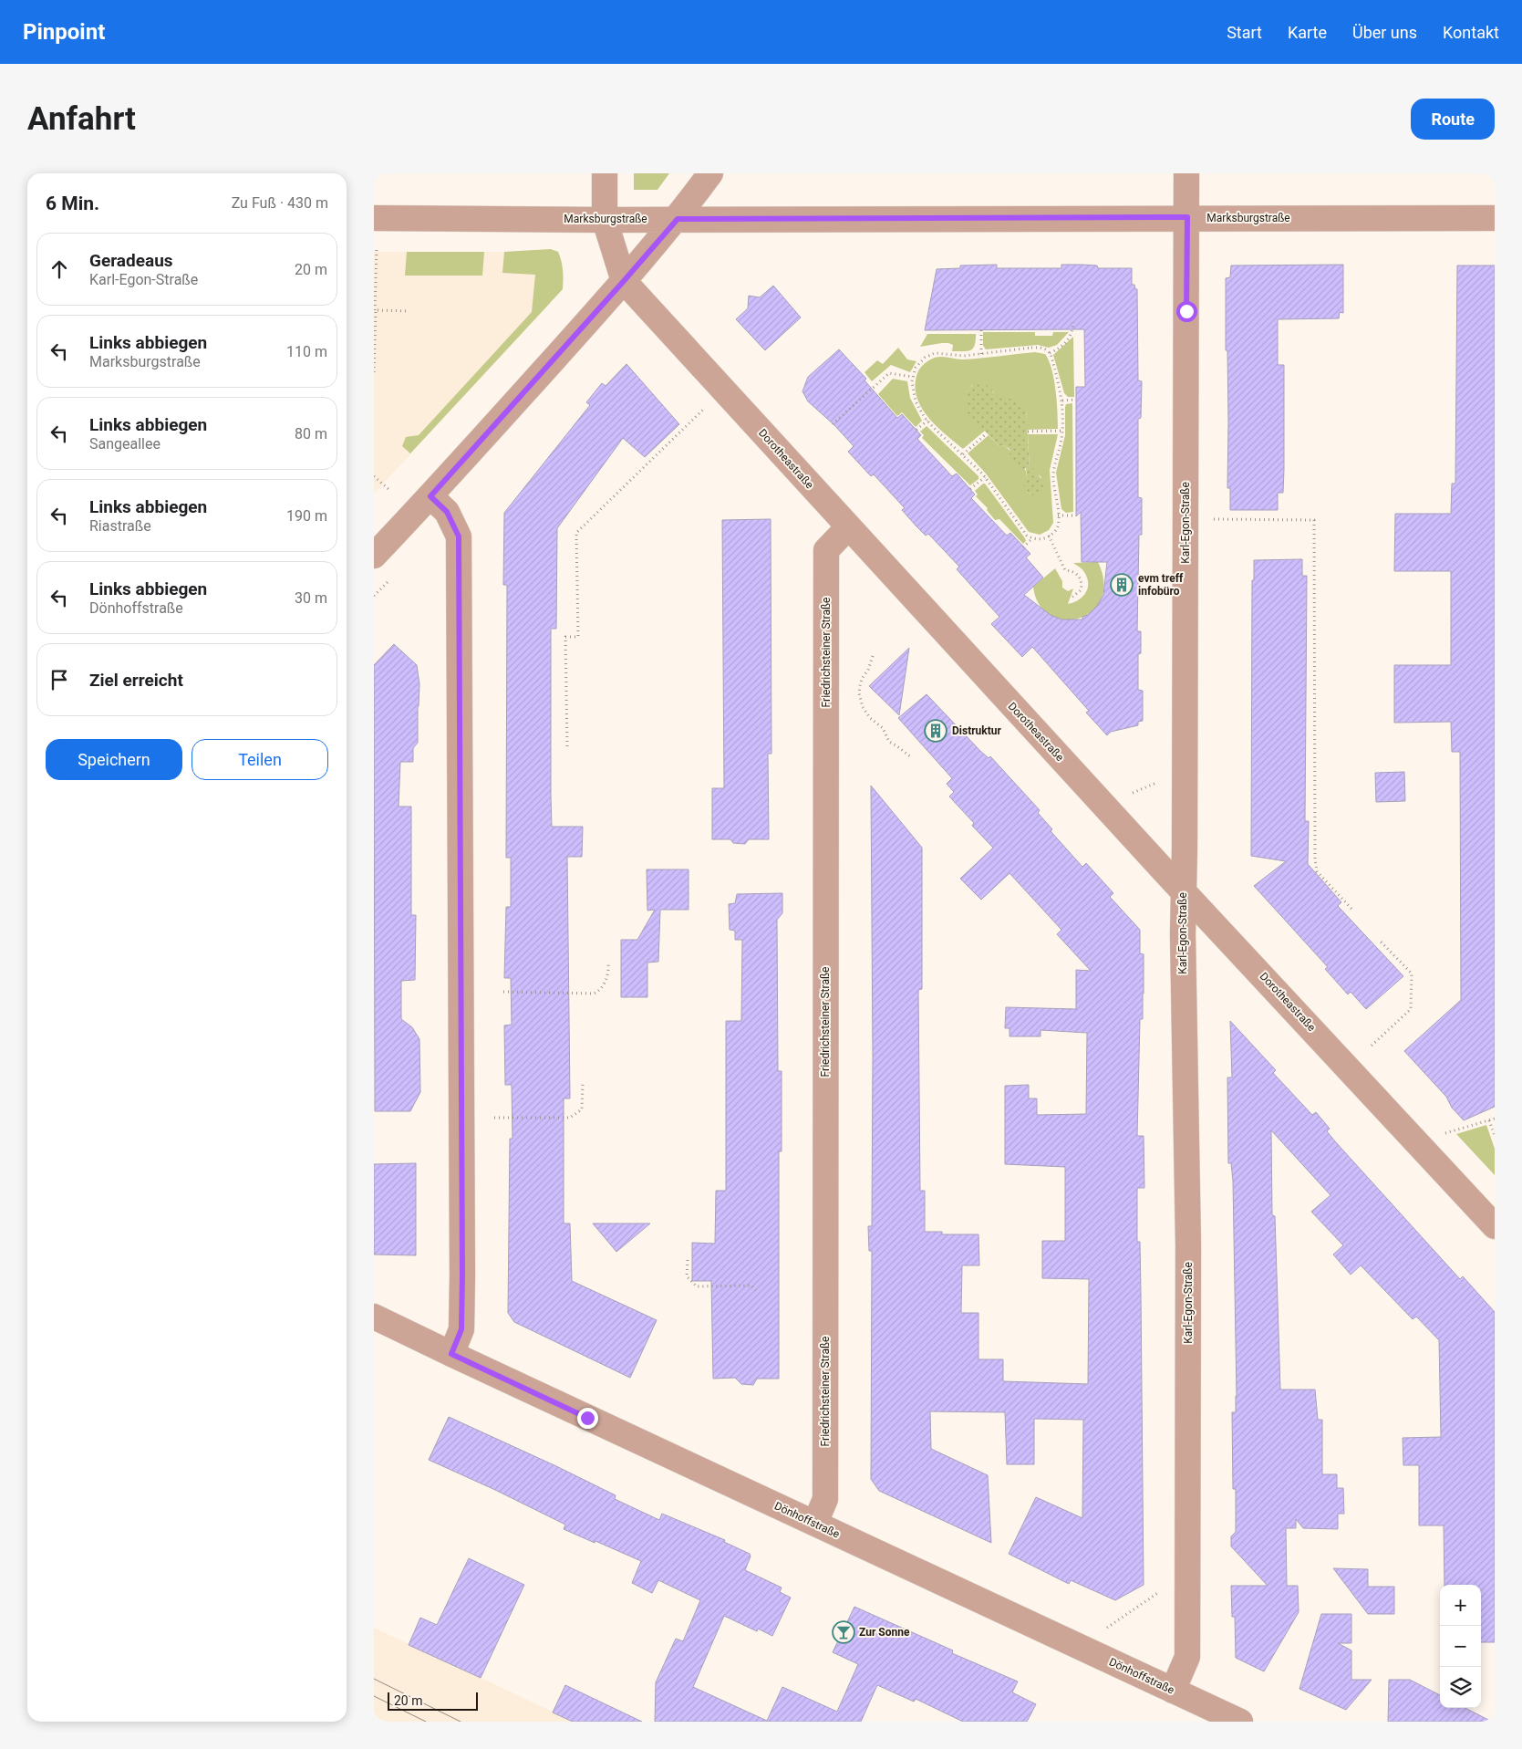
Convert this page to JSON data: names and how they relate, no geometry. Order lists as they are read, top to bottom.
{
  "streets": {
    "street": [
      "Marksburgstraße",
      "Dorotheastraße",
      "Karl-Egon-Straße",
      "Friedrichsteiner Straße",
      "Dönhoffstraße"
    ]
  },
  "crossings": [
    ["Marksburgstraße", "Dorotheastraße"],
    ["Marksburgstraße", "Karl-Egon-Straße"],
    ["Dorotheastraße", "Karl-Egon-Straße"],
    ["Dorotheastraße", "Friedrichsteiner Straße"],
    ["Karl-Egon-Straße", "Dönhoffstraße"],
    ["Friedrichsteiner Straße", "Dönhoffstraße"]
  ],
  "places": {
    "building": ["evm treff infobüro", "Distruktur"],
    "bar": ["Zur Sonne"]
  },
  "scale_bar": "20 m",
  "page": {
    "header": "Pinpoint",
    "nav": [
      "Start",
      "Karte",
      "Über uns",
      "Kontakt"
    ],
    "buttons": [
      "Route",
      ["Speichern", "Teilen"]
    ],
    "title": "Anfahrt",
    "heading": ["6 Min.", "Zu Fuß · 430 m"],
    "list": [
      ["Geradeaus", "Karl-Egon-Straße", "20 m"],
      ["Links abbiegen", "Marksburgstraße", "110 m"],
      ["Links abbiegen", "Sangeallee", "80 m"],
      ["Links abbiegen", "Riastraße", "190 m"],
      ["Links abbiegen", "Dönhoffstraße", "30 m"],
      "Ziel erreicht"
    ],
    "map_buttons": ["+", "−"],
    "scale": "20 m"
  }
}
